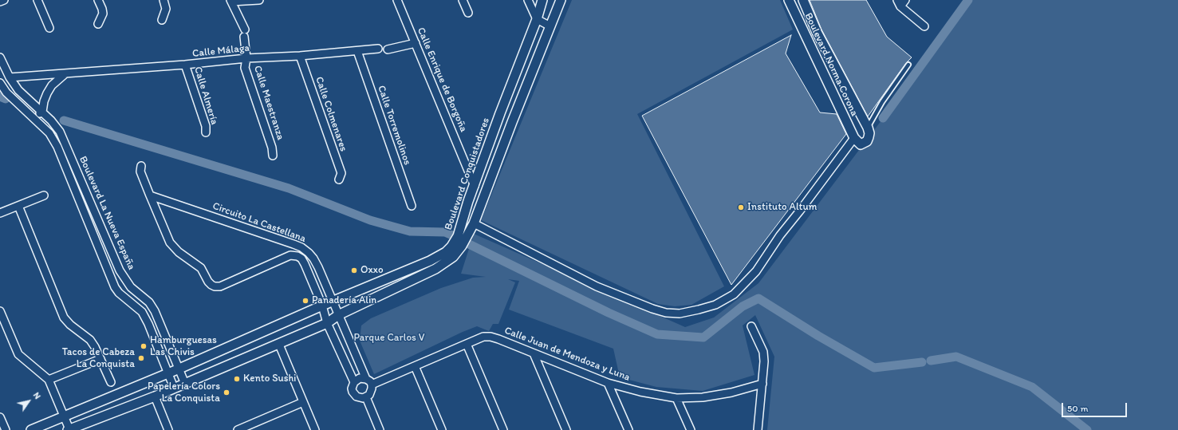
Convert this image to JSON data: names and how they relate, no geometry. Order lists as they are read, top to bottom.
{
  "streets": {
    "street": [
      "Calle Málaga",
      "Boulevard Norma Corona",
      "Calle Enrique de Borgoña",
      "Calle Almería",
      "Calle Maestranza",
      "Calle Colmenares",
      "Calle Torremolinos",
      "Boulevard Conquistadores",
      "Boulevard La Nueva España",
      "Circuito La Castellana",
      "Calle Juan de Mendoza y Luna"
    ]
  },
  "crossings": [
    ["Calle Málaga", "Calle Almería"],
    ["Calle Málaga", "Calle Maestranza"],
    ["Calle Málaga", "Calle Colmenares"],
    ["Calle Málaga", "Calle Torremolinos"],
    ["Calle Málaga", "Boulevard La Nueva España"],
    ["Calle Enrique de Borgoña", "Boulevard Conquistadores"],
    ["Boulevard Conquistadores", "Boulevard La Nueva España"],
    ["Boulevard Conquistadores", "Circuito La Castellana"],
    ["Circuito La Castellana", "Calle Juan de Mendoza y Luna"]
  ],
  "parks": ["Parque Carlos V"],
  "places": [
    "Instituto Altum",
    "Oxxo",
    "Panadería Alin",
    "Hamburguesas Las Chivis",
    "Tacos de Cabeza La Conquista",
    "Kento Sushi",
    "Papelería Colors La Conquista"
  ],
  "scale_bar": "50 m",
  "north": "top right"
}
